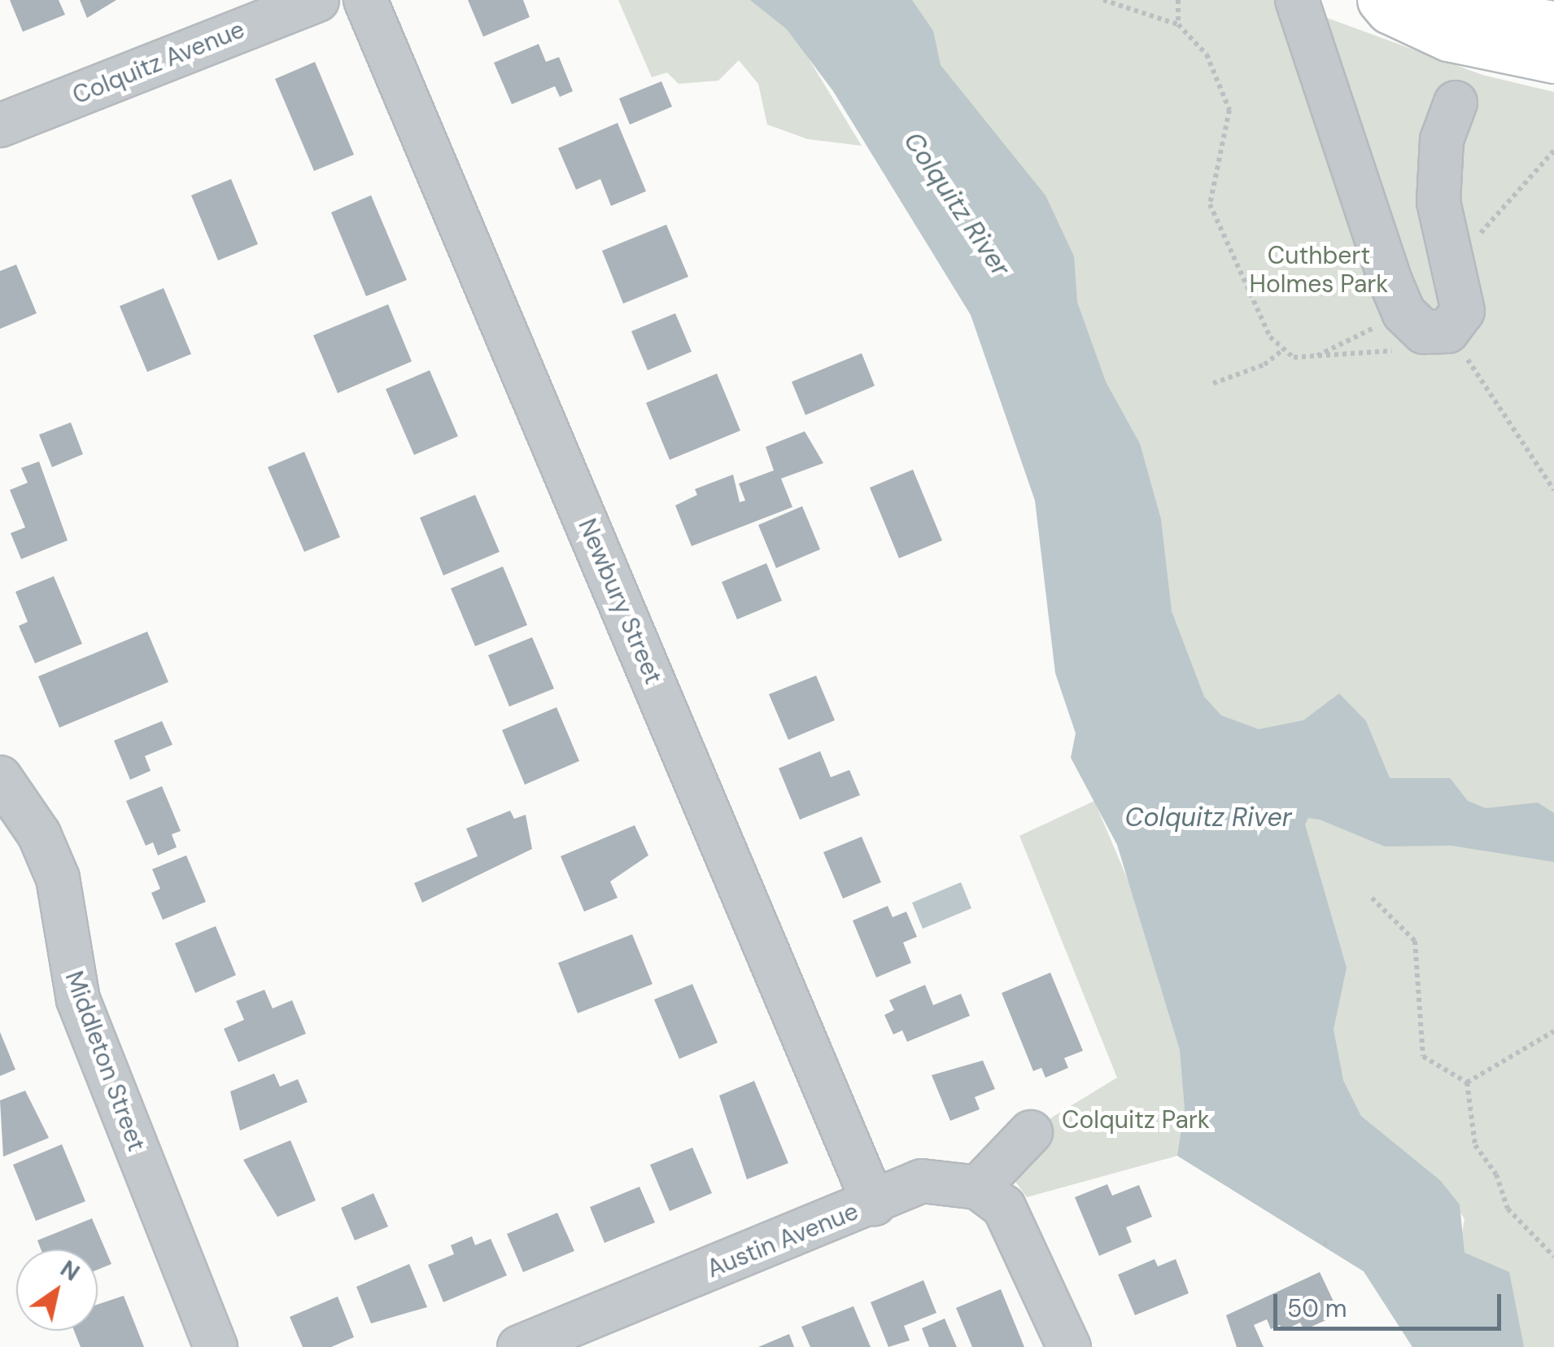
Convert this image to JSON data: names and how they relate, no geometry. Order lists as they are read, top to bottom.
{
  "streets": {
    "street": [
      "Colquitz Avenue",
      "Newbury Street",
      "Middleton Street",
      "Austin Avenue"
    ]
  },
  "crossings": [
    ["Newbury Street", "Austin Avenue"]
  ],
  "water": ["Colquitz River"],
  "parks": ["Cuthbert Holmes Park", "Colquitz Park"],
  "scale_bar": "50 m",
  "north": "top right"
}
